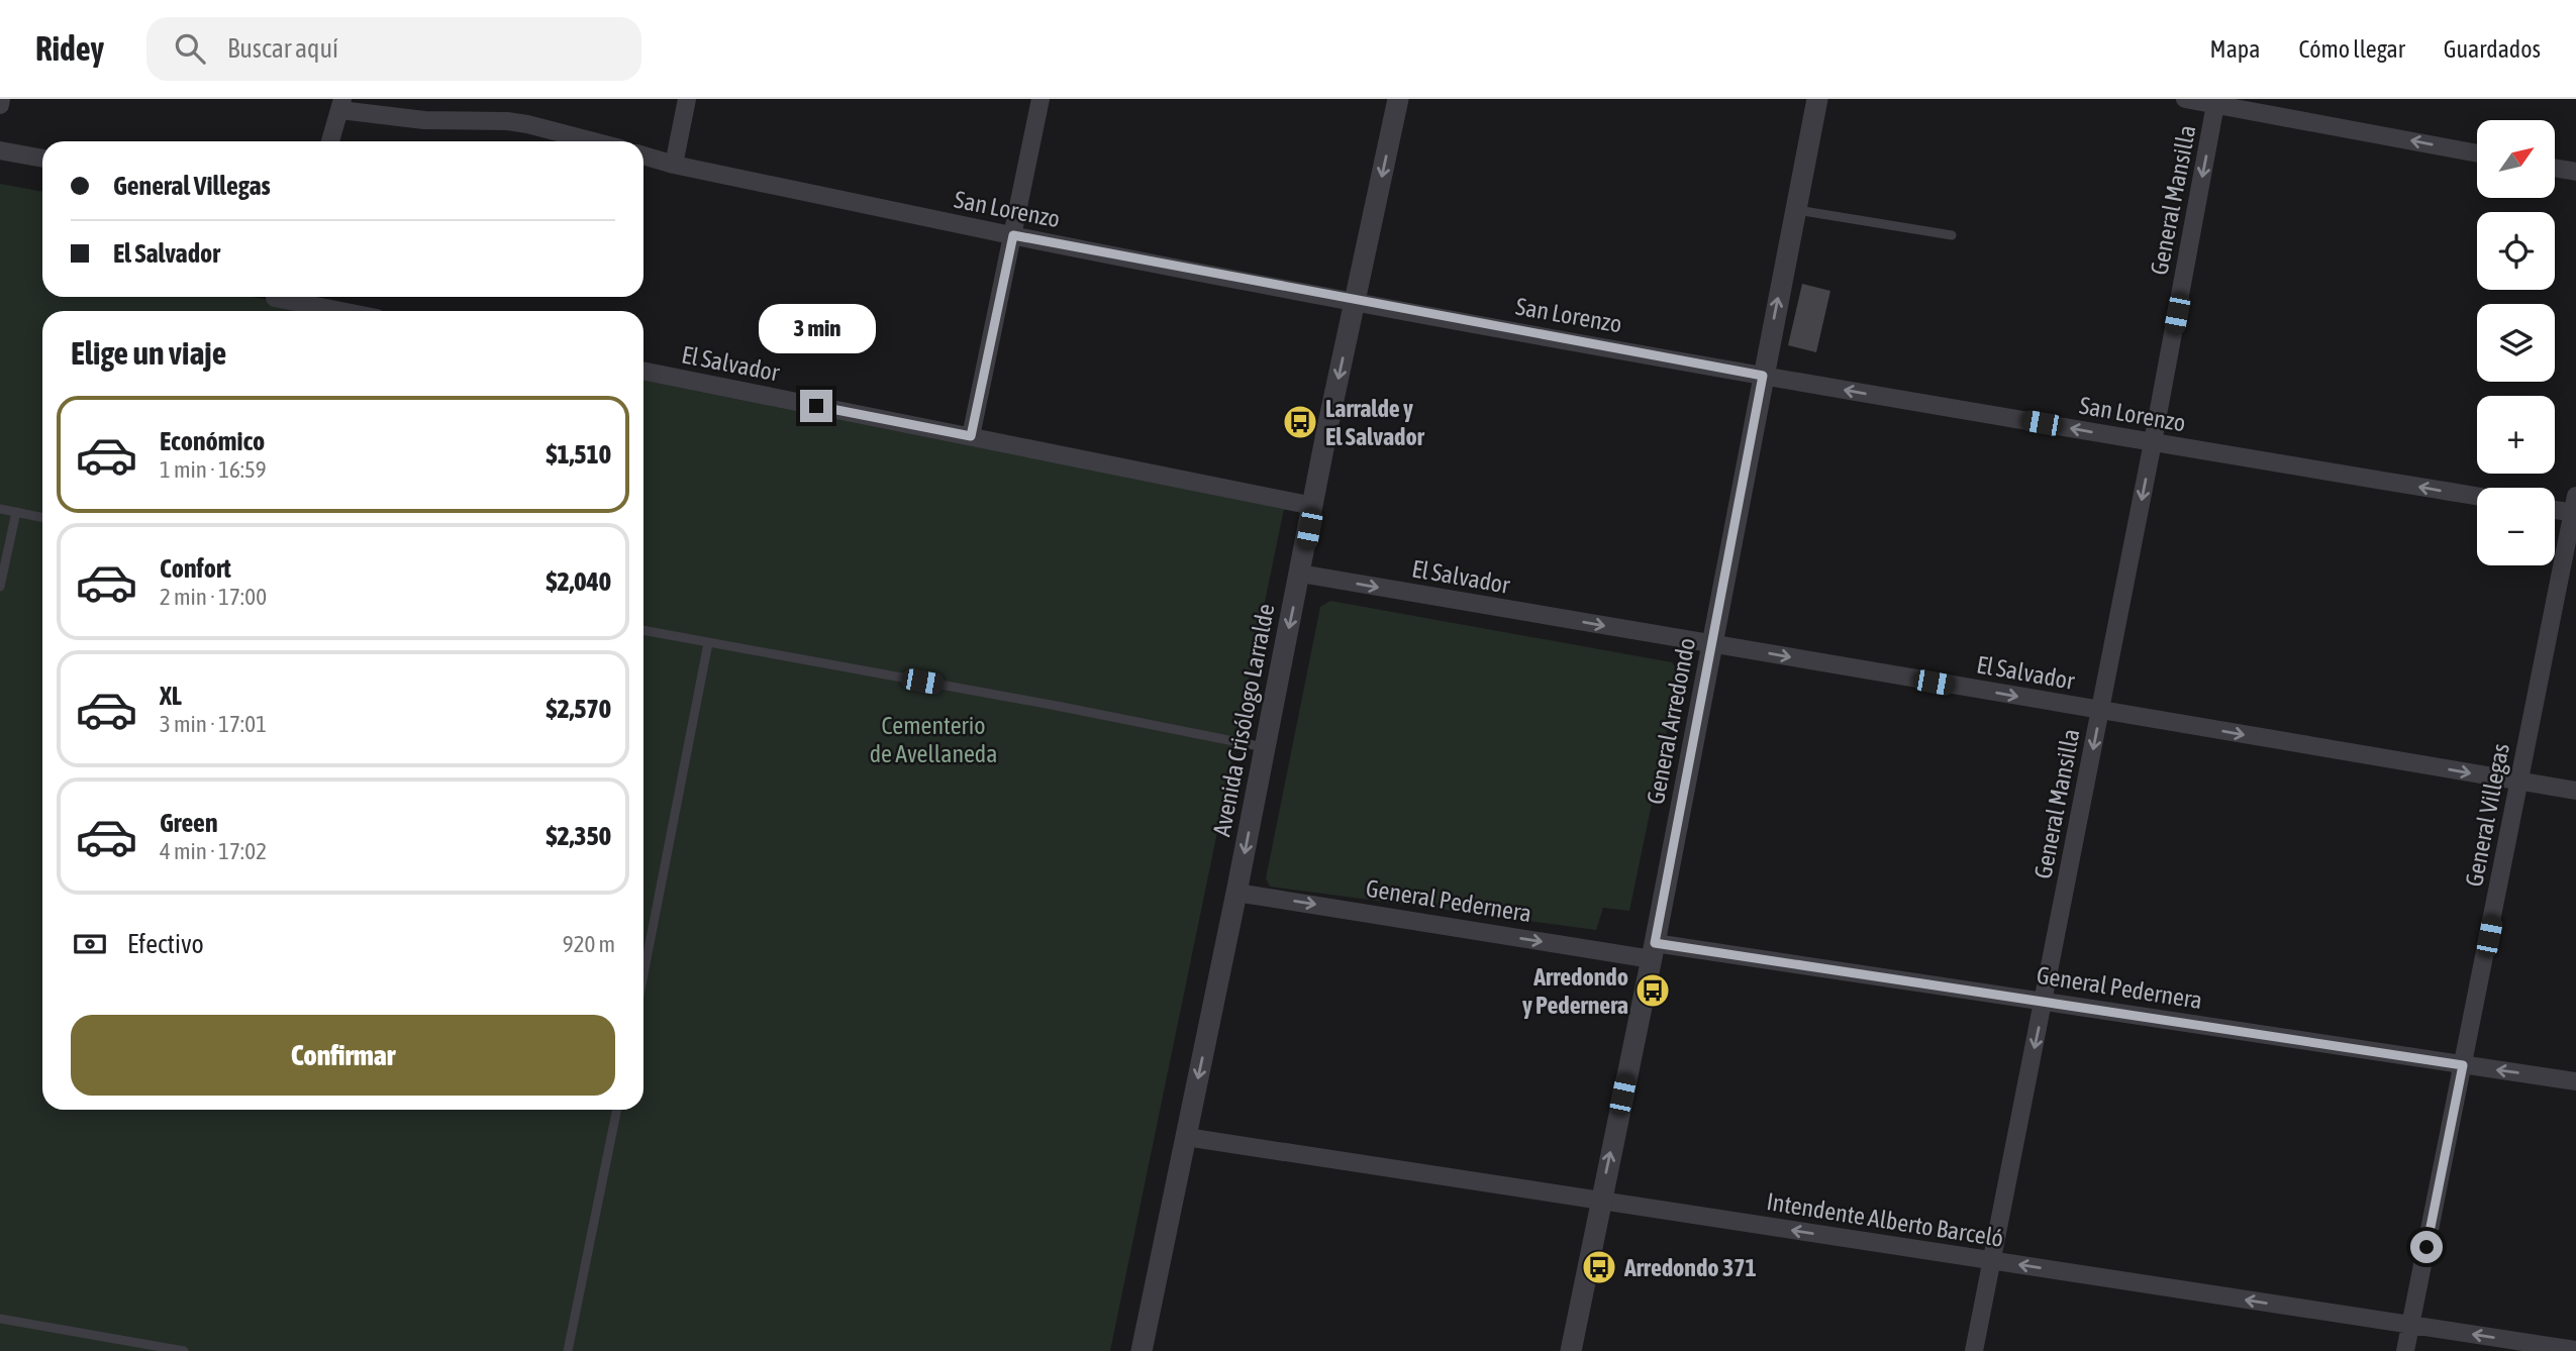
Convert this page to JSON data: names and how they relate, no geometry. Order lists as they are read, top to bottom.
{
  "streets": {
    "street": [
      "General Mansilla",
      "San Lorenzo",
      "El Salvador",
      "Avenida Crisólogo Larralde",
      "General Arredondo",
      "General Villegas",
      "General Pedernera",
      "Intendente Alberto Barceló"
    ]
  },
  "crossings": [
    ["General Mansilla", "San Lorenzo"],
    ["General Mansilla", "El Salvador"],
    ["General Mansilla", "General Pedernera"],
    ["General Mansilla", "Intendente Alberto Barceló"],
    ["San Lorenzo", "Avenida Crisólogo Larralde"],
    ["San Lorenzo", "General Arredondo"],
    ["El Salvador", "Avenida Crisólogo Larralde"],
    ["El Salvador", "General Arredondo"],
    ["El Salvador", "General Villegas"],
    ["Avenida Crisólogo Larralde", "General Pedernera"],
    ["Avenida Crisólogo Larralde", "Intendente Alberto Barceló"],
    ["General Arredondo", "General Pedernera"],
    ["General Arredondo", "Intendente Alberto Barceló"],
    ["General Villegas", "General Pedernera"],
    ["General Villegas", "Intendente Alberto Barceló"]
  ],
  "one_way": [
    "General Mansilla",
    "San Lorenzo",
    "El Salvador",
    "Avenida Crisólogo Larralde",
    "Intendente Alberto Barceló"
  ],
  "parks": ["Cementerio de Avellaneda"],
  "places": {
    "bus stop": ["Larralde y El Salvador", "Arredondo y Pedernera", "Arredondo 371"]
  },
  "north": "top right",
  "page": {
    "header": "Ridey",
    "search": "Buscar aquí",
    "nav": ["Mapa", "Cómo llegar", "Guardados"],
    "map_buttons": ["+", "−"],
    "banner": ["General Villegas", "El Salvador"],
    "bubble": "3 min",
    "heading": "Elige un viaje",
    "list": [
      {
        "name": "Económico",
        "note": "1 min · 16:59",
        "value": "$1,510"
      },
      {
        "name": "Confort",
        "note": "2 min · 17:00",
        "value": "$2,040"
      },
      {
        "name": "XL",
        "note": "3 min · 17:01",
        "value": "$2,570"
      },
      {
        "name": "Green",
        "note": "4 min · 17:02",
        "value": "$2,350"
      }
    ],
    "pay": ["Efectivo", "920 m"],
    "buttons": "Confirmar"
  }
}
